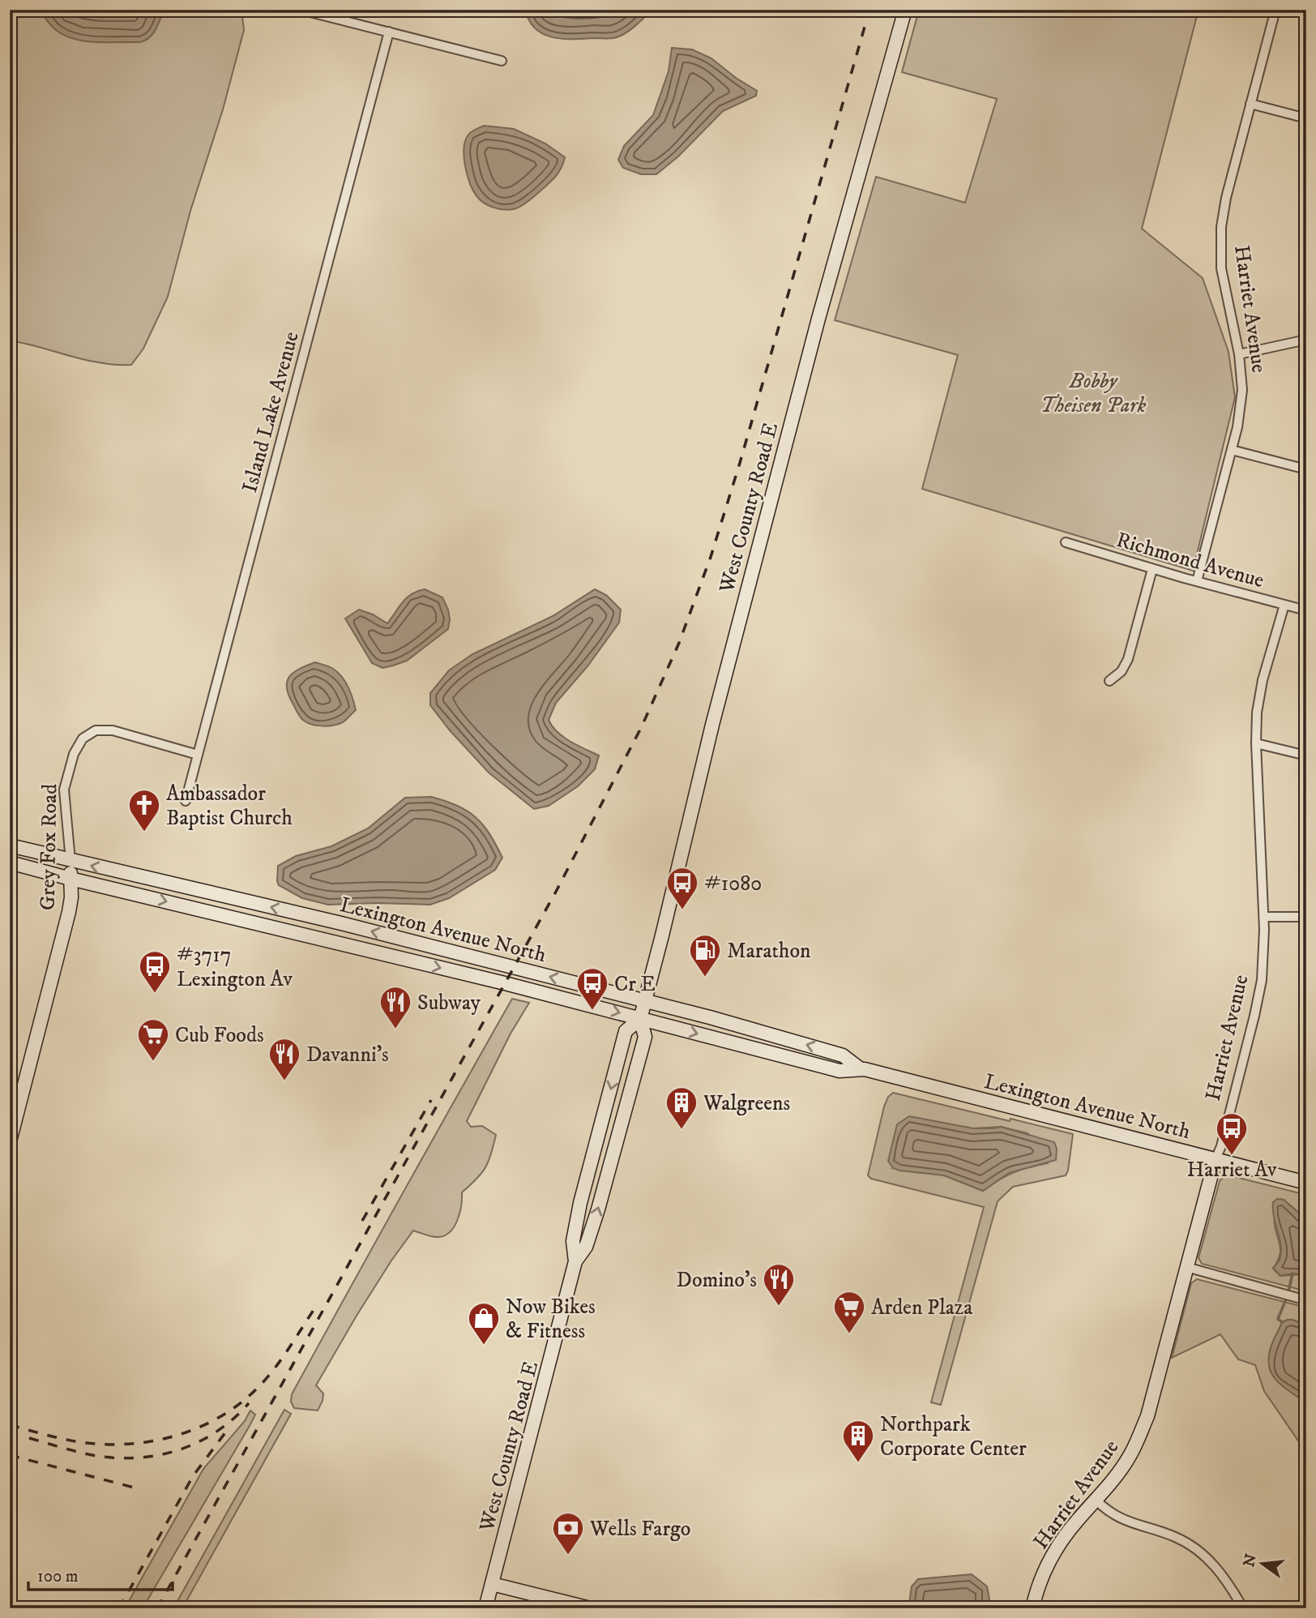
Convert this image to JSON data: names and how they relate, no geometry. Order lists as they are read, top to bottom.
{
  "streets": {
    "street": [
      "Harriet Avenue",
      "Island Lake Avenue",
      "West County Road E",
      "Richmond Avenue",
      "Grey Fox Road",
      "Lexington Avenue North"
    ]
  },
  "crossings": [
    ["Harriet Avenue", "Richmond Avenue"],
    ["Harriet Avenue", "Lexington Avenue North"],
    ["Island Lake Avenue", "Grey Fox Road"],
    ["West County Road E", "Lexington Avenue North"],
    ["Grey Fox Road", "Lexington Avenue North"]
  ],
  "parks": ["Bobby Theisen Park"],
  "places": {
    "church": ["Ambassador Baptist Church"],
    "bus stop": [
      "#1080",
      "#3717 Lexington Av",
      "Cr E",
      "Harriet Av"
    ],
    "fuel station": ["Marathon"],
    "restaurant": ["Subway", "Davanni's", "Domino's"],
    "supermarket": ["Cub Foods", "Arden Plaza"],
    "building": ["Walgreens", "Northpark Corporate Center"],
    "shop": ["Now Bikes & Fitness"],
    "bank": ["Wells Fargo"]
  },
  "scale_bar": "100 m",
  "north": "left"
}
